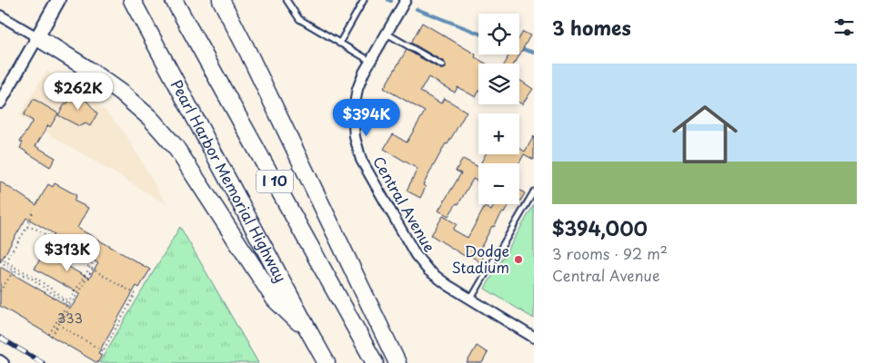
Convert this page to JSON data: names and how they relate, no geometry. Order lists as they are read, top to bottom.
{
  "streets": {
    "highway": ["Pearl Harbor Memorial Highway", "I 10"],
    "street": ["Central Avenue"]
  },
  "places": ["Dodge Stadium"],
  "house_numbers": ["333"],
  "page": {
    "heading": "3 homes",
    "map_buttons": ["+", "−"],
    "list": [
      {
        "name": "$394,000",
        "note": "3 rooms · 92 m² · Central Avenue"
      }
    ],
    "price": ["$262K", "$394K", "$313K"]
  }
}
